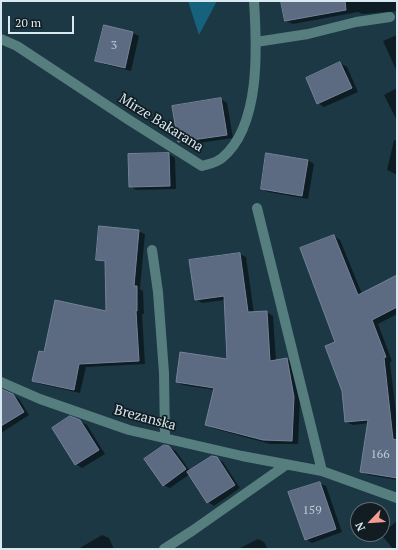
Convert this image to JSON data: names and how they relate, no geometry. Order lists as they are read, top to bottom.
{
  "streets": {
    "street": ["Mirze Bakarana", "Brezanska"]
  },
  "house_numbers": ["3", "166", "159"],
  "scale_bar": "20 m",
  "north": "bottom left"
}
